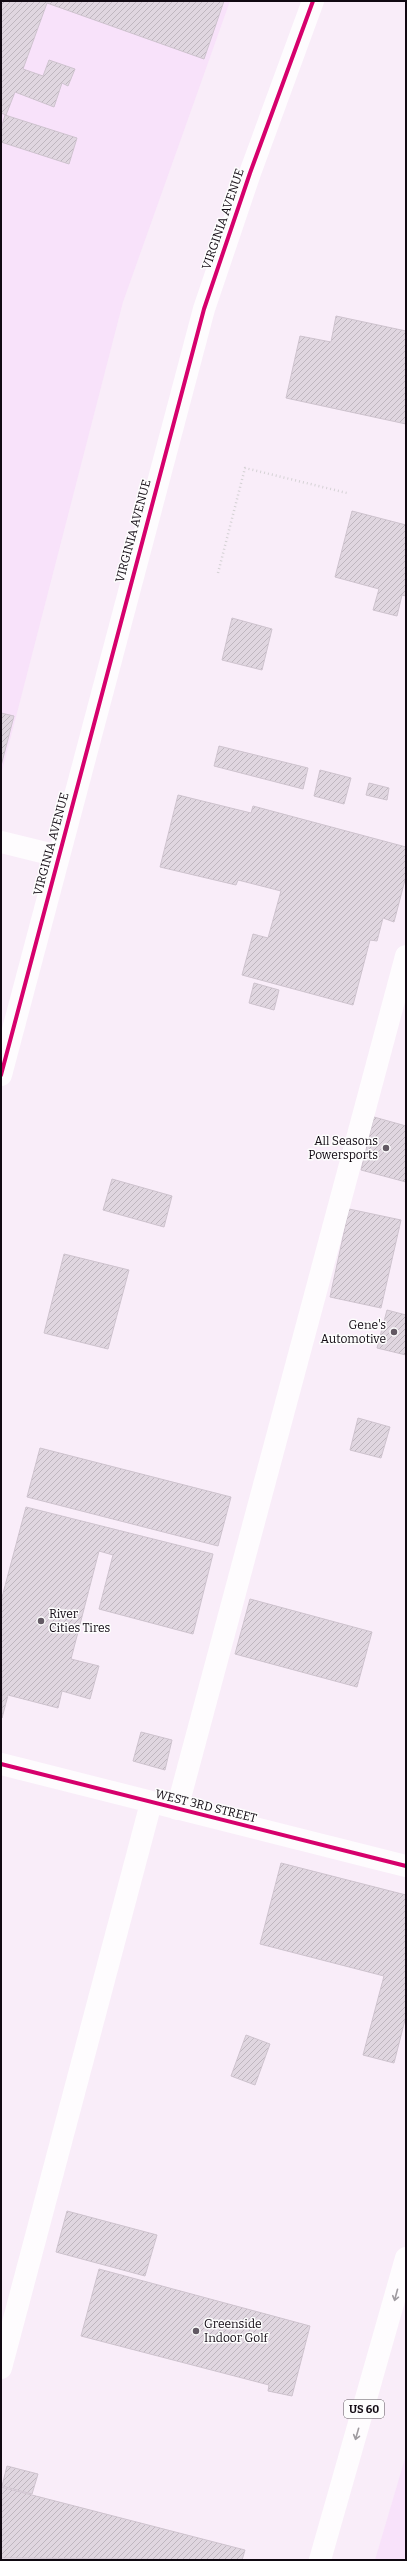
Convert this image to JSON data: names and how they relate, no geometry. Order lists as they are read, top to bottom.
{
  "streets": {
    "street": ["VIRGINIA AVENUE", "WEST 3RD STREET", "US 60"]
  },
  "places": [
    "All Seasons Powersports",
    "Gene's Automotive",
    "River Cities Tires",
    "Greenside Indoor Golf"
  ]
}
